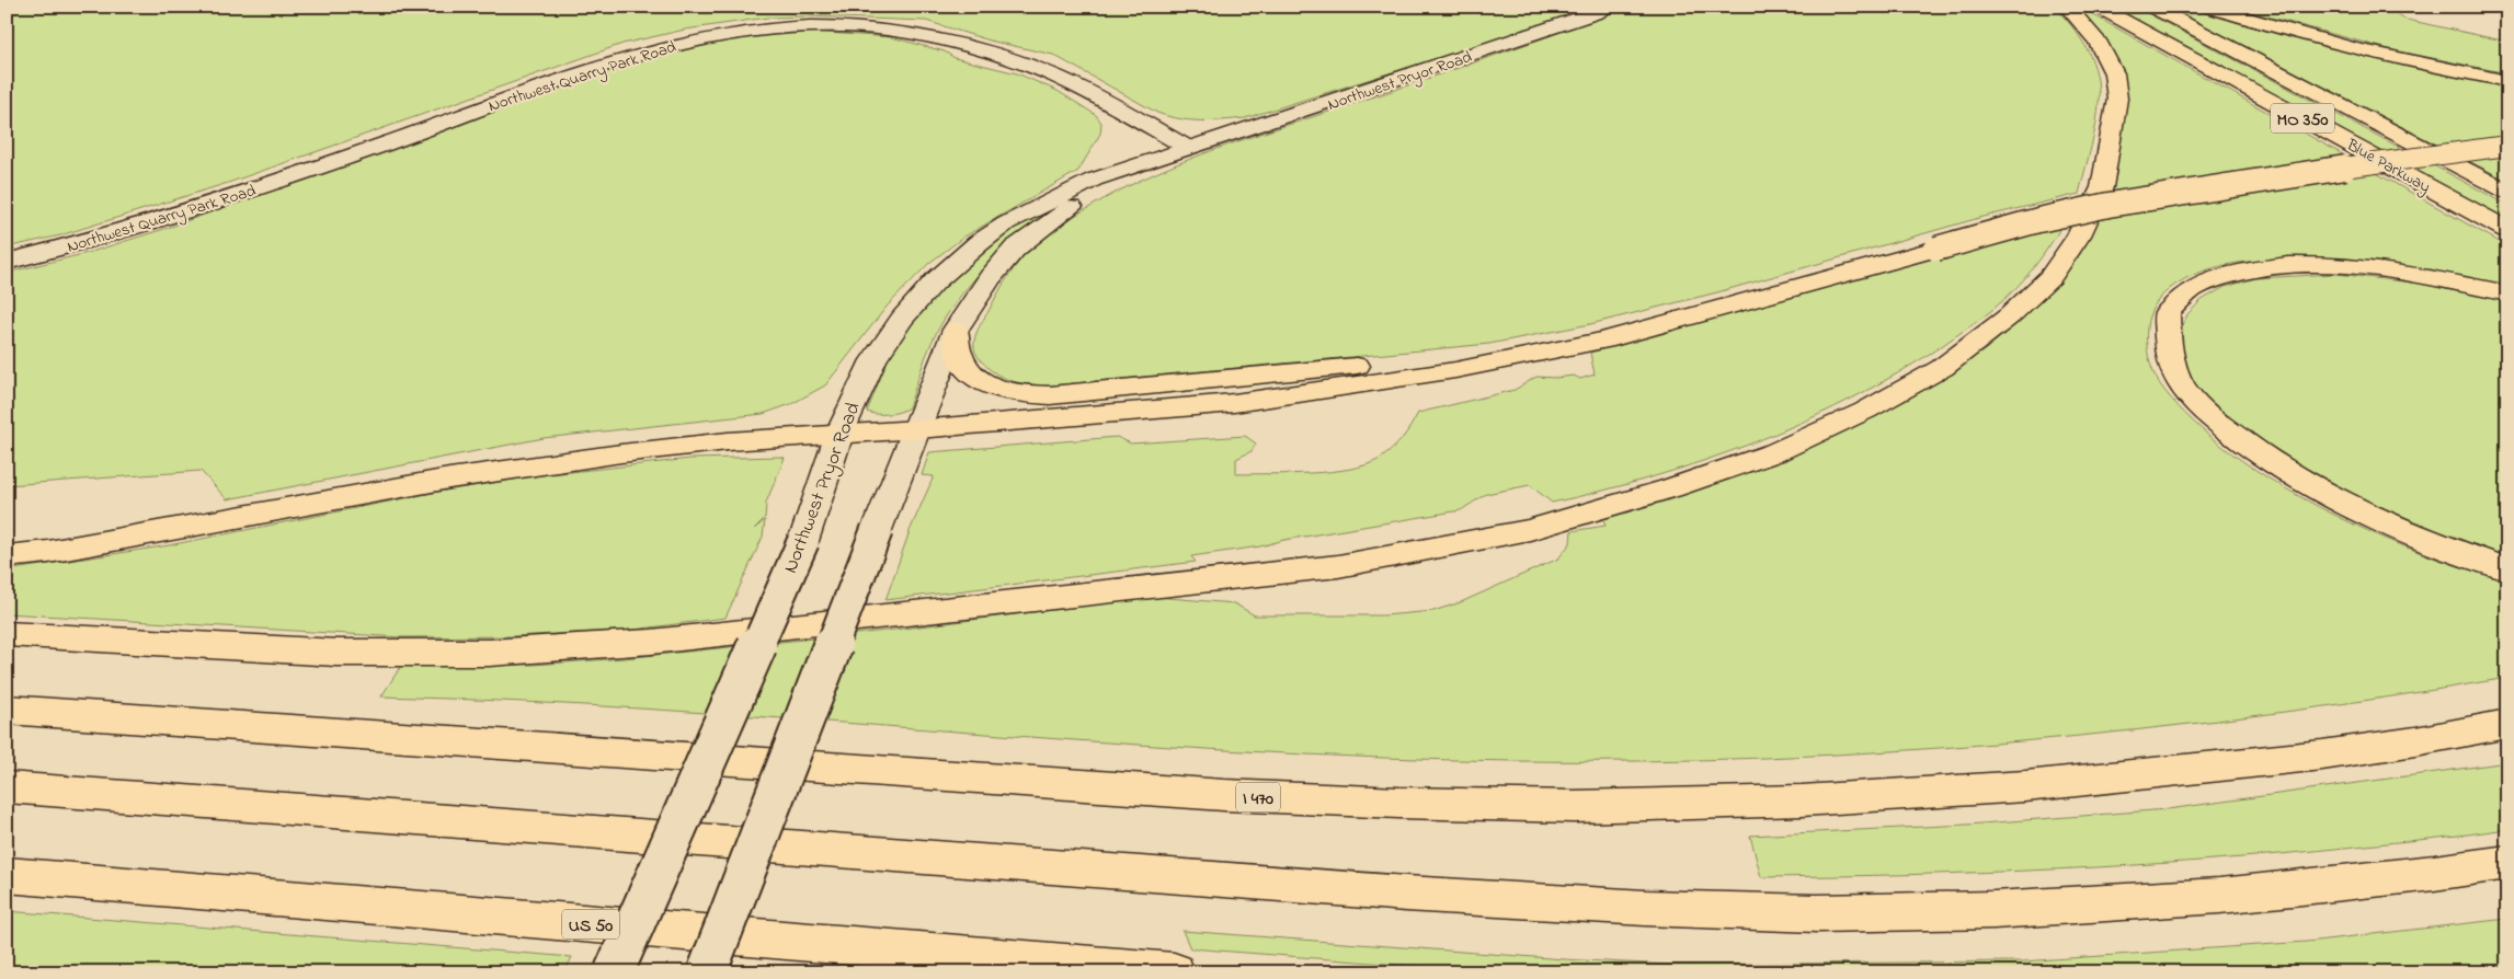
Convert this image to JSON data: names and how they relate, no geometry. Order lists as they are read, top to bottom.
{
  "streets": {
    "highway": [
      "MO 350",
      "Blue Parkway",
      "I 470",
      "US 50"
    ],
    "main road": ["Northwest Quarry Park Road", "Northwest Pryor Road"]
  },
  "crossings": [
    ["Northwest Quarry Park Road", "Northwest Pryor Road"]
  ]
}
